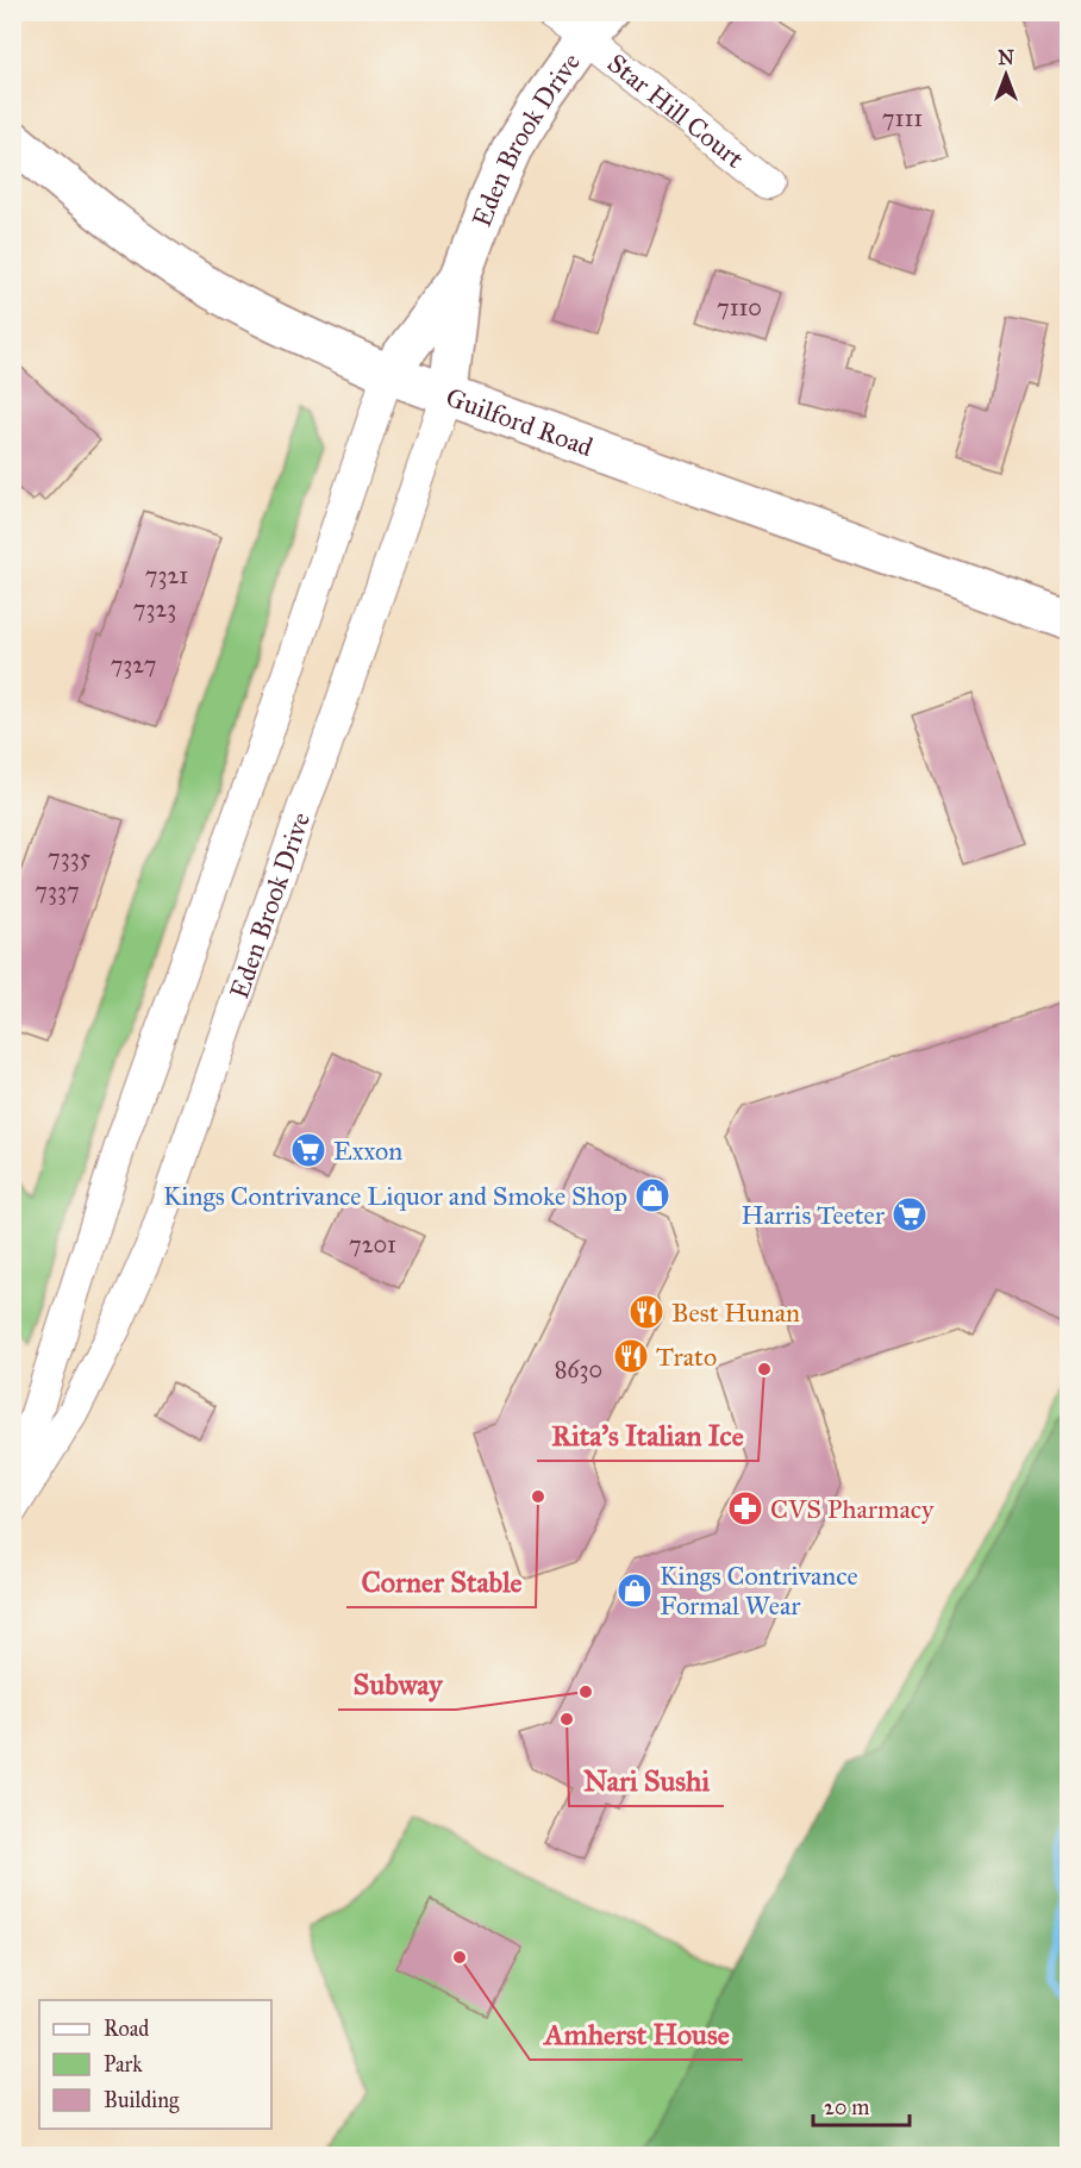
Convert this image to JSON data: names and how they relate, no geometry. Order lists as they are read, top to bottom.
{
  "streets": {
    "street": ["Star Hill Court", "Eden Brook Drive", "Guilford Road"]
  },
  "crossings": [
    ["Star Hill Court", "Eden Brook Drive"],
    ["Eden Brook Drive", "Guilford Road"]
  ],
  "places": {
    "supermarket": ["Exxon", "Harris Teeter"],
    "shop": ["Kings Contrivance Liquor and Smoke Shop", "Kings Contrivance Formal Wear"],
    "restaurant": ["Best Hunan", "Trato"],
    "other": [
      "Rita's Italian Ice",
      "Corner Stable",
      "Subway",
      "Nari Sushi",
      "Amherst House"
    ],
    "pharmacy": ["CVS Pharmacy"]
  },
  "house_numbers": [
    "7111",
    "7110",
    "7321",
    "7323",
    "7327",
    "7335",
    "7337",
    "7201",
    "8630"
  ],
  "legend": ["Road", "Park", "Building"],
  "scale_bar": "20 m",
  "north": "top"
}
